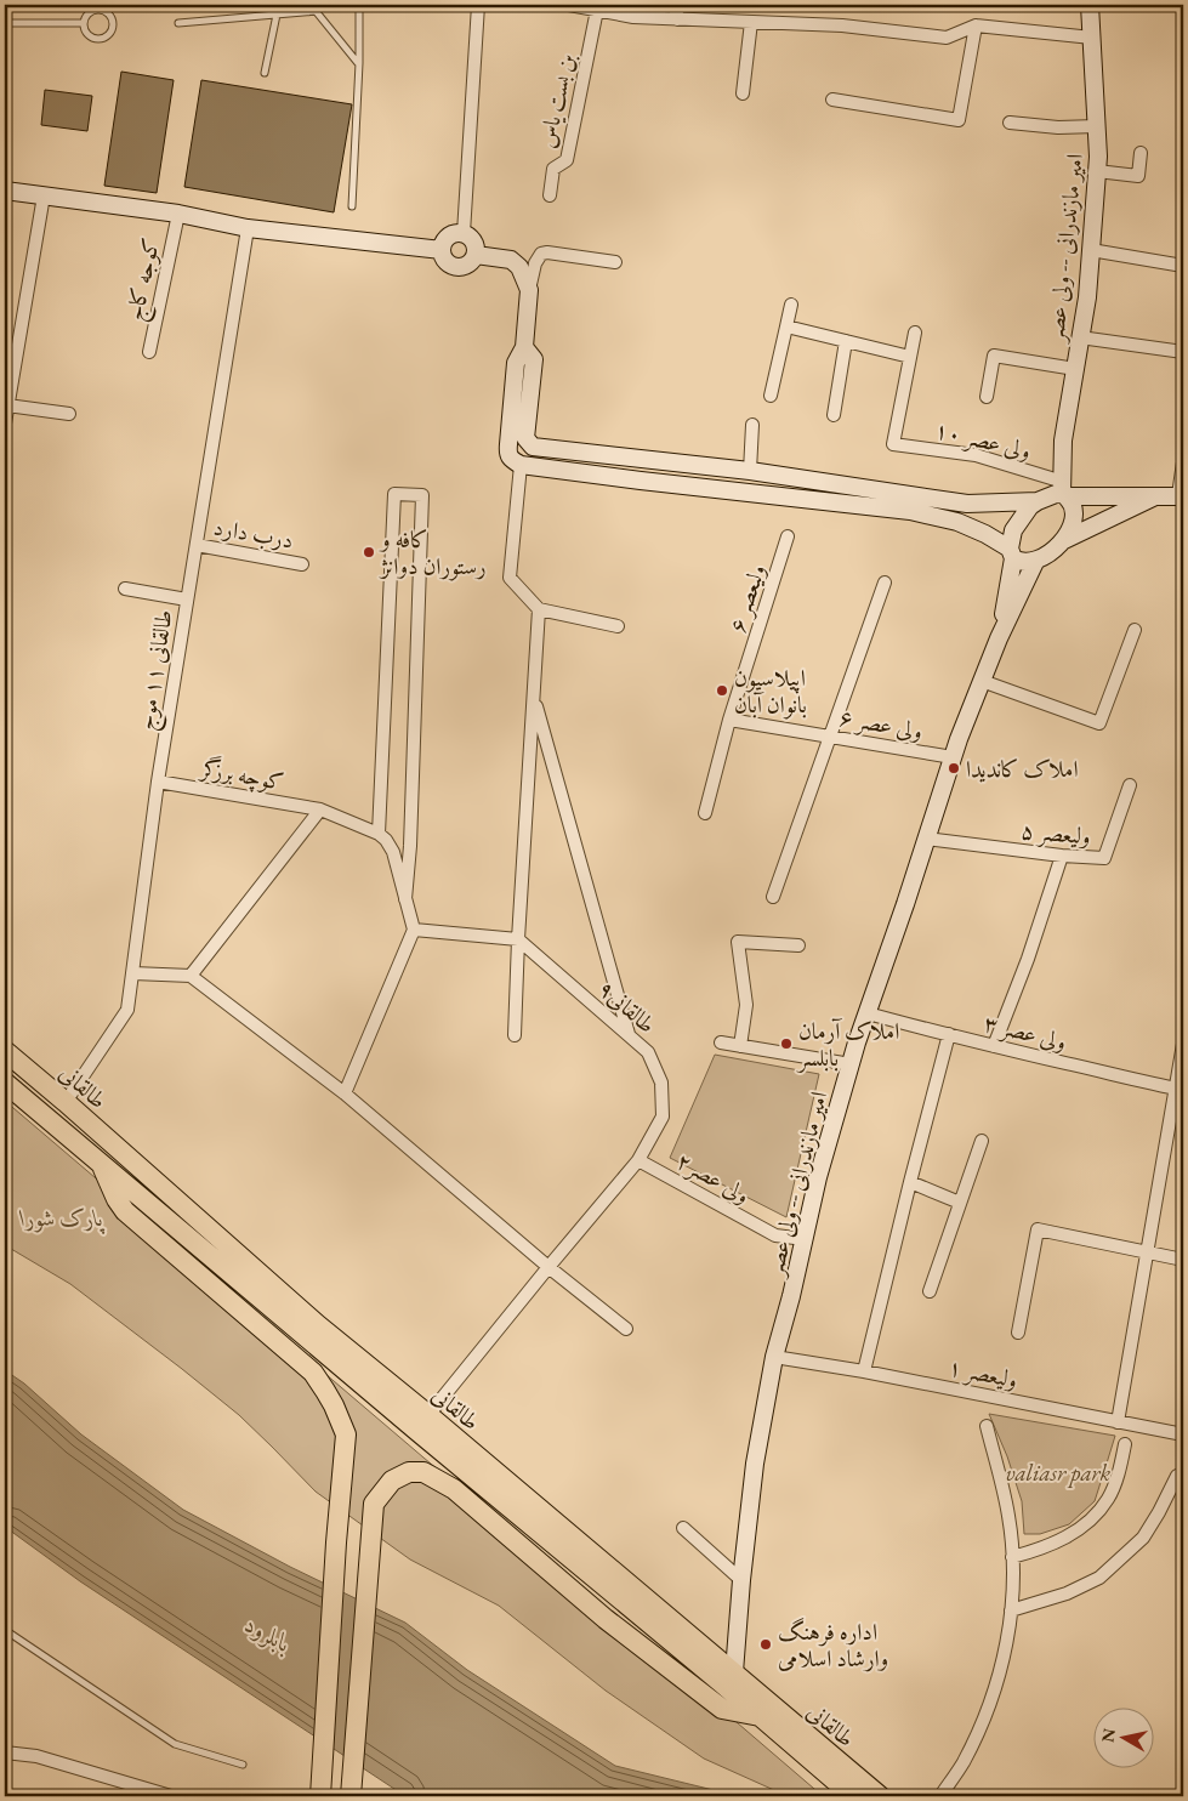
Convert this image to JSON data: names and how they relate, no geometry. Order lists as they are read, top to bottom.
{
  "streets": {
    "main road": ["طالقانی"],
    "street": [
      "بن بست یاس",
      "امیر مازندرانی -- ولی عصر",
      "کوجه کاج",
      "ولی عصر ۱۰",
      "درب دارد",
      "ولیعصر ۶",
      "طالقانی ۱۱ موج",
      "ولی عصر ۶",
      "کوچه برزگر",
      "ولیعصر ۵",
      "طالقانی۹",
      "ولی عصر ۳",
      "ولی عصر۲",
      "ولیعصر ۱"
    ]
  },
  "crossings": [
    ["امیر مازندرانی -- ولی عصر", "ولی عصر ۱۰"],
    ["امیر مازندرانی -- ولی عصر", "ولی عصر ۶"],
    ["امیر مازندرانی -- ولی عصر", "ولیعصر ۵"],
    ["امیر مازندرانی -- ولی عصر", "ولی عصر ۳"],
    ["امیر مازندرانی -- ولی عصر", "طالقانی"],
    ["امیر مازندرانی -- ولی عصر", "ولی عصر۲"],
    ["امیر مازندرانی -- ولی عصر", "ولیعصر ۱"],
    ["درب دارد", "طالقانی ۱۱ موج"],
    ["ولیعصر ۶", "ولی عصر ۶"],
    ["طالقانی ۱۱ موج", "کوچه برزگر"],
    ["طالقانی ۱۱ موج", "طالقانی"],
    ["طالقانی۹", "طالقانی"],
    ["طالقانی۹", "ولی عصر۲"]
  ],
  "water": ["بابلرود"],
  "parks": ["پارک شورا", "valiasr park"],
  "places": [
    "کافه و رستوران دوانژ",
    "اپیلاسیون بانوان آبان",
    "املاک کاندیدا",
    "املاک آرمان بابلسر",
    "اداره فرهنگ وارشاد اسلامی"
  ],
  "north": "left"
}
